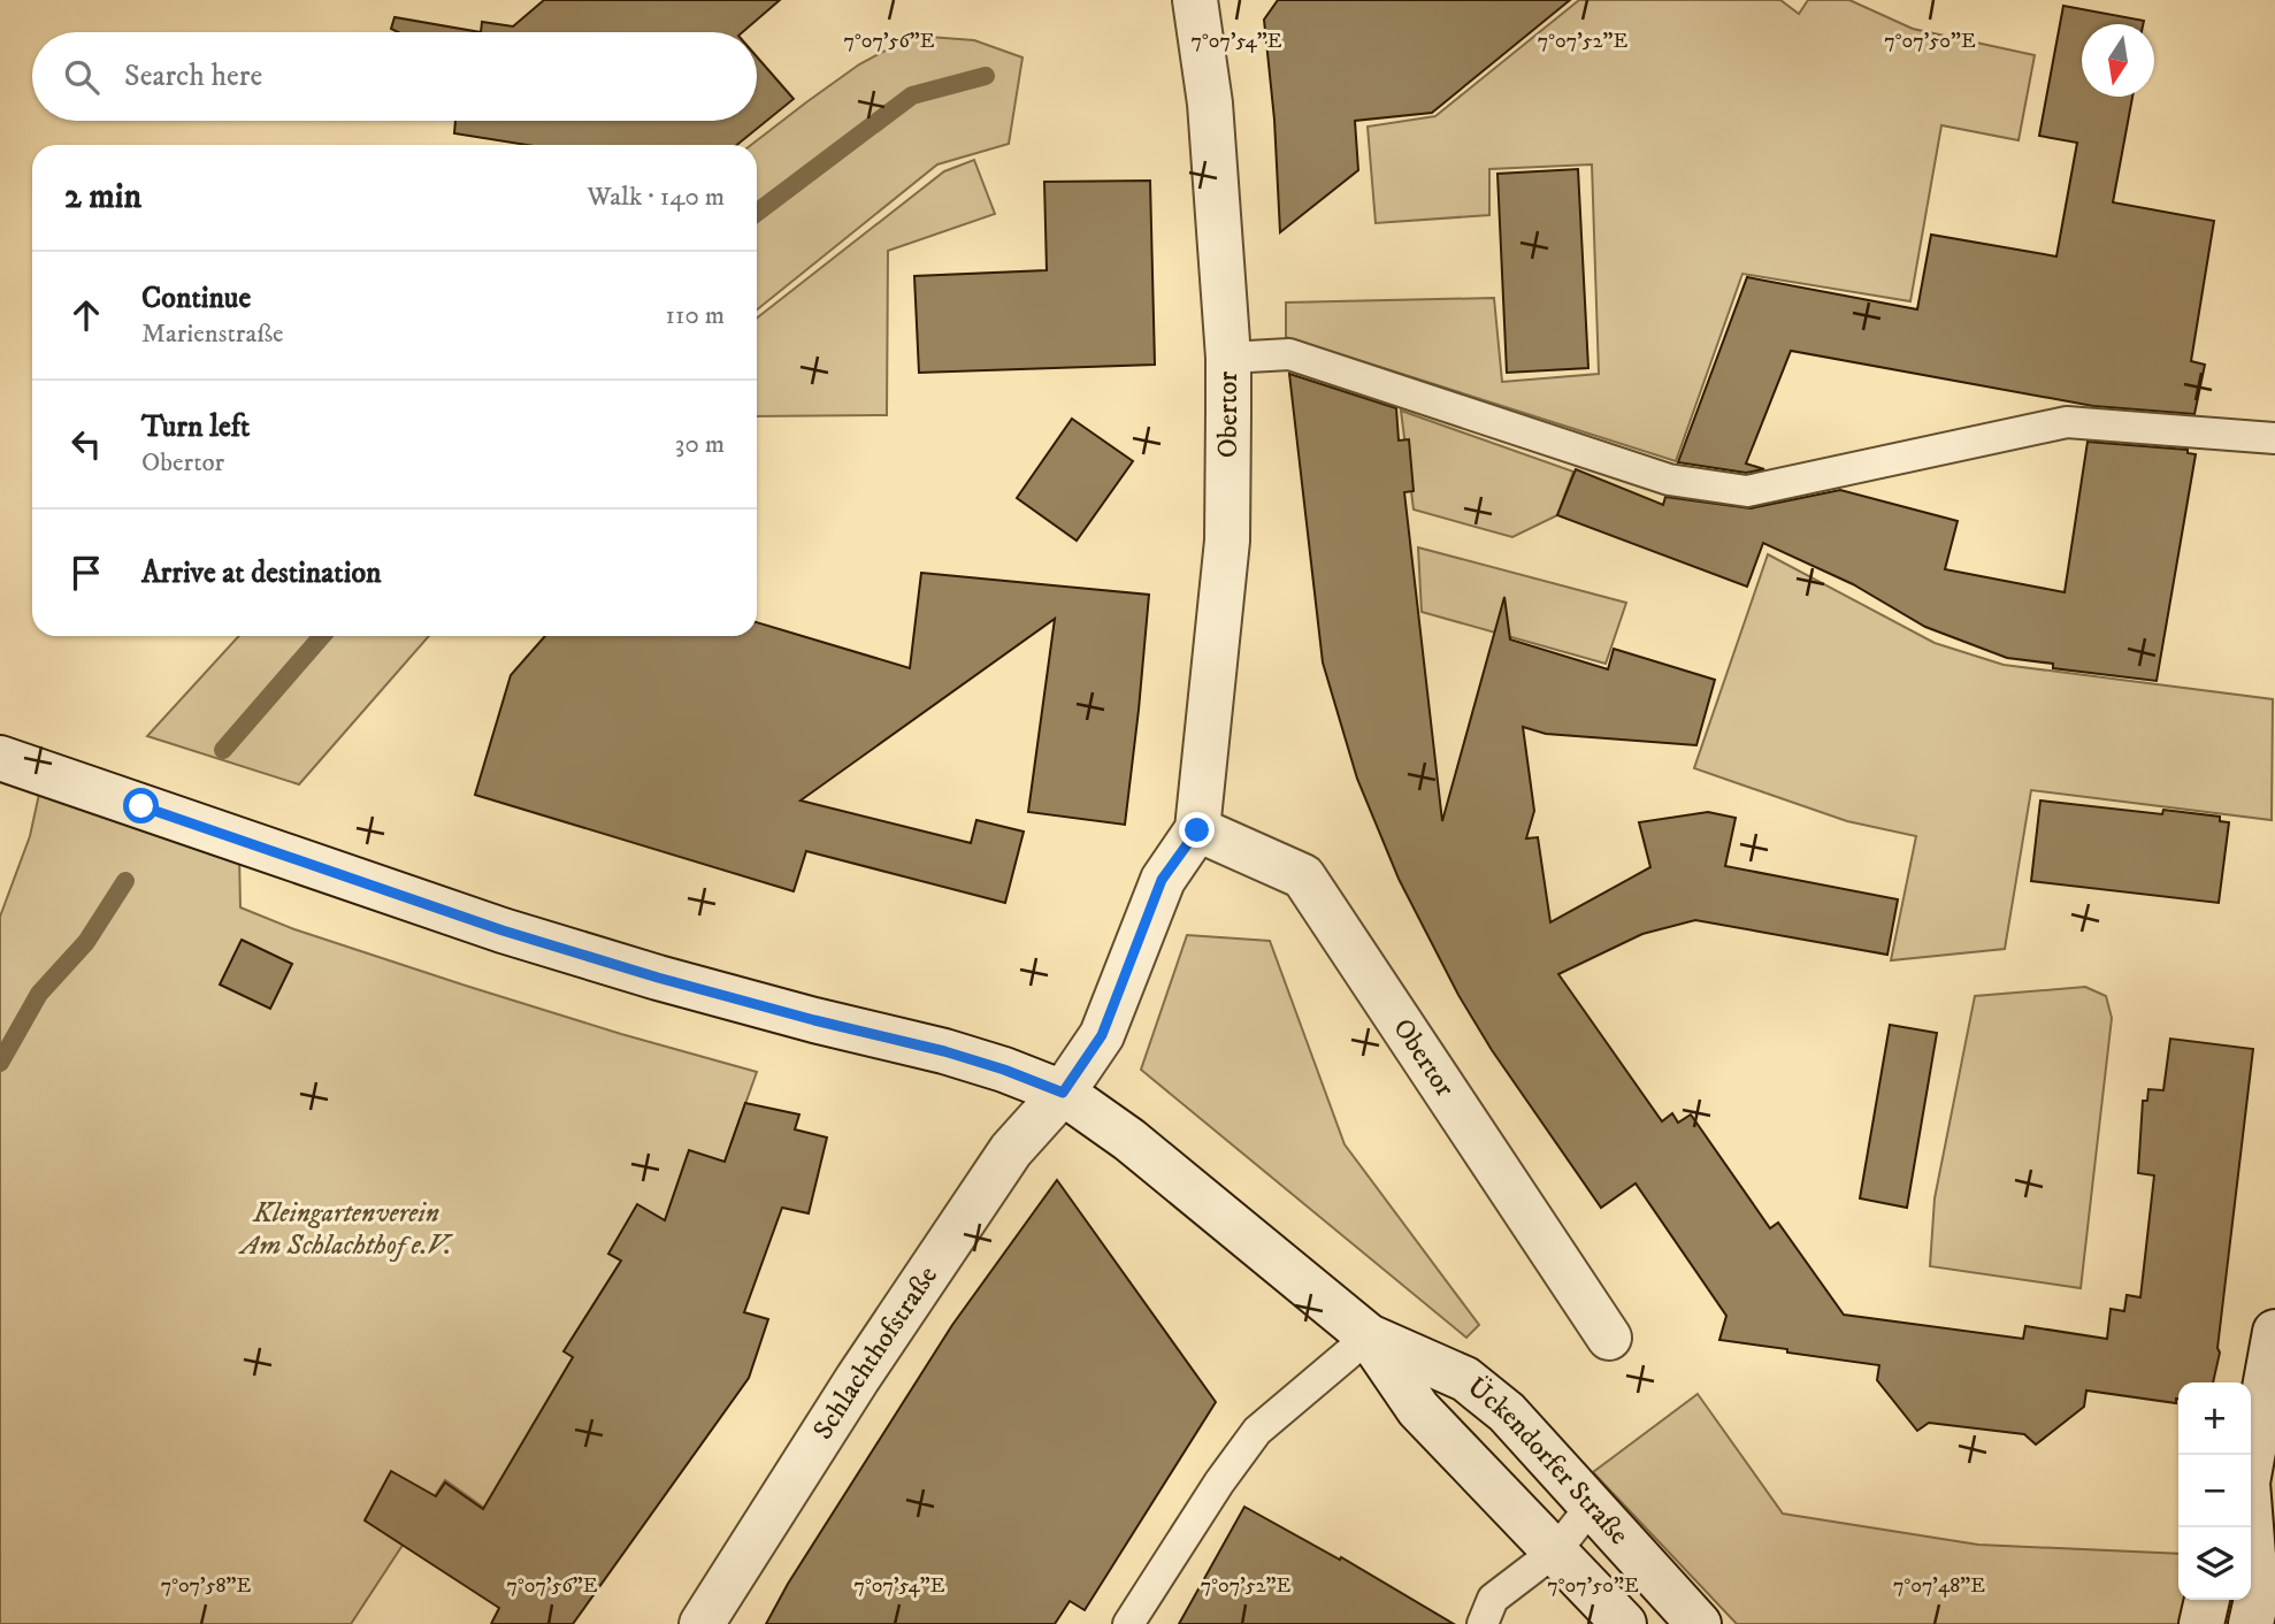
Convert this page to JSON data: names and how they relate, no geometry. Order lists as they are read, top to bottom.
{
  "streets": {
    "main road": ["Obertor", "Schlachthofstraße", "Ückendorfer Straße"]
  },
  "crossings": [
    ["Obertor", "Schlachthofstraße"],
    ["Obertor", "Ückendorfer Straße"],
    ["Schlachthofstraße", "Ückendorfer Straße"]
  ],
  "parks": ["Kleingartenverein Am Schlachthof e.V."],
  "north": "bottom",
  "page": {
    "search": "Search here",
    "heading": ["2 min", "Walk · 140 m"],
    "list": [
      ["Continue", "Marienstraße", "110 m"],
      ["Turn left", "Obertor", "30 m"],
      "Arrive at destination"
    ],
    "map_buttons": ["+", "−"]
  },
  "coordinates": [
    "7°07'56\"E",
    "7°07'54\"E",
    "7°07'52\"E",
    "7°07'50\"E",
    "7°07'58\"E",
    "7°07'48\"E"
  ]
}
